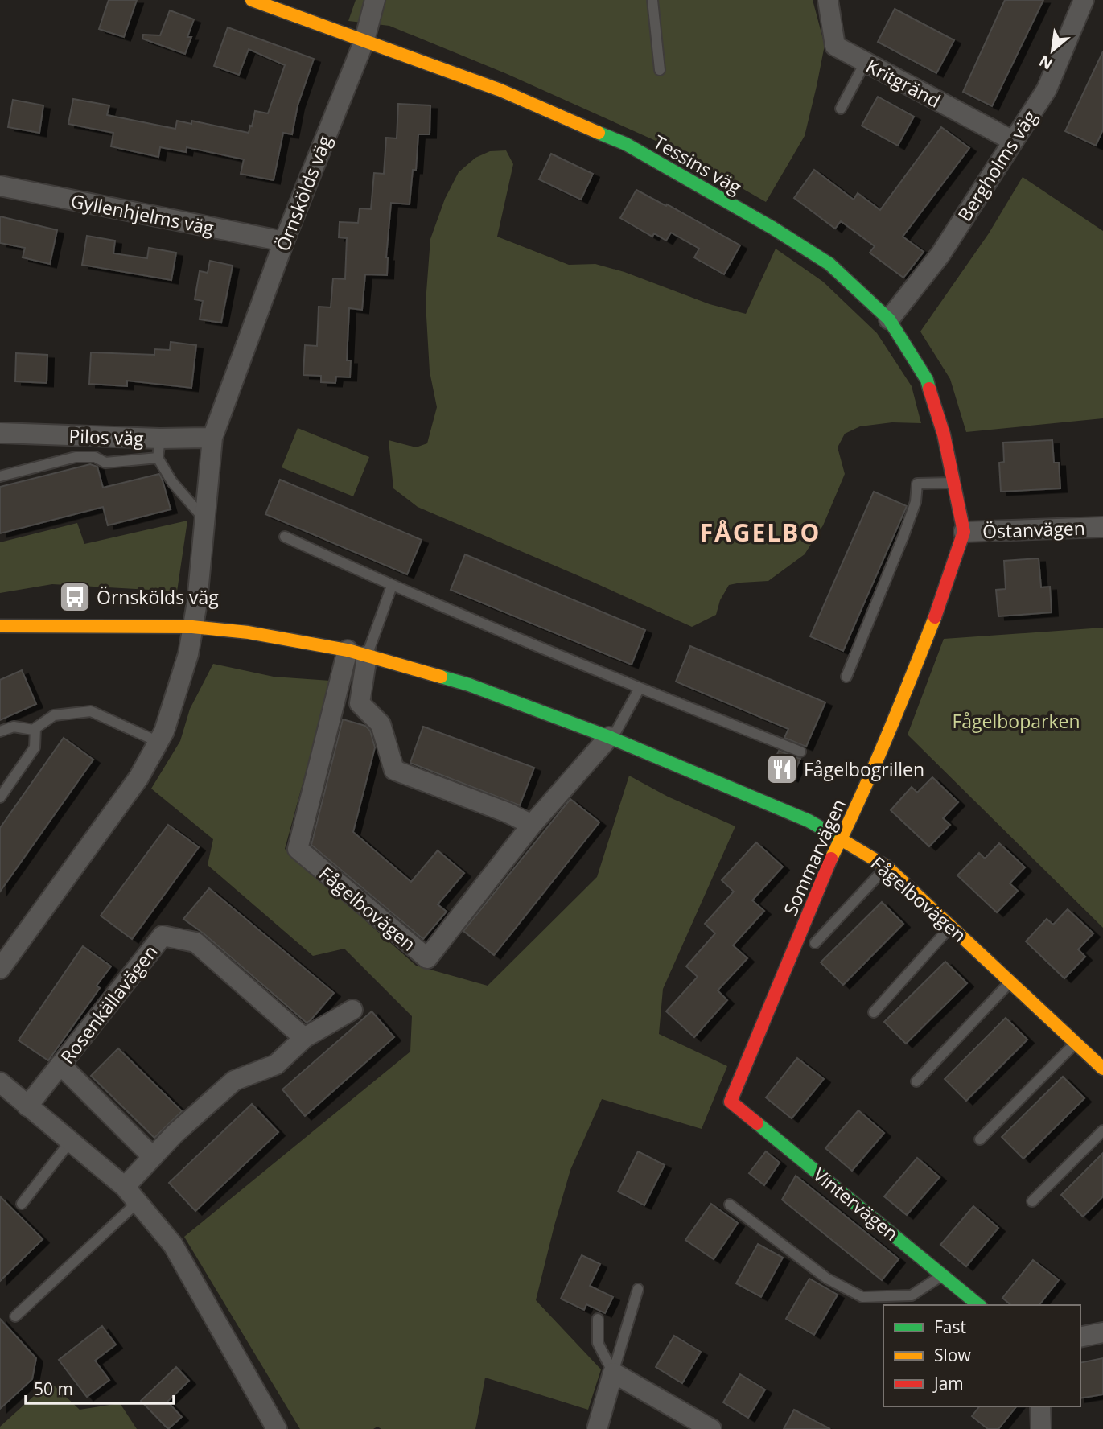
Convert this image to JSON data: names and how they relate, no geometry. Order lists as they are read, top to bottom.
{
  "streets": {
    "street": [
      "Kritgränd",
      "Tessins väg",
      "Bergholms väg",
      "Örnskölds väg",
      "Gyllenhjelms väg",
      "Pilos väg",
      "Östanvägen",
      "Sommarvägen",
      "Fågelbovägen",
      "Rosenkällavägen",
      "Vintervägen"
    ]
  },
  "crossings": [
    ["Kritgränd", "Bergholms väg"],
    ["Tessins väg", "Bergholms väg"],
    ["Tessins väg", "Örnskölds väg"],
    ["Tessins väg", "Östanvägen"],
    ["Tessins väg", "Sommarvägen"],
    ["Örnskölds väg", "Gyllenhjelms väg"],
    ["Örnskölds väg", "Pilos väg"],
    ["Örnskölds väg", "Fågelbovägen"],
    ["Östanvägen", "Sommarvägen"],
    ["Sommarvägen", "Fågelbovägen"],
    ["Sommarvägen", "Vintervägen"]
  ],
  "districts": ["FÅGELBO"],
  "parks": ["Fågelboparken"],
  "places": {
    "bus stop": ["Örnskölds väg"],
    "restaurant": ["Fågelbogrillen"]
  },
  "legend": ["Fast", "Slow", "Jam"],
  "scale_bar": "50 m",
  "north": "bottom left"
}
